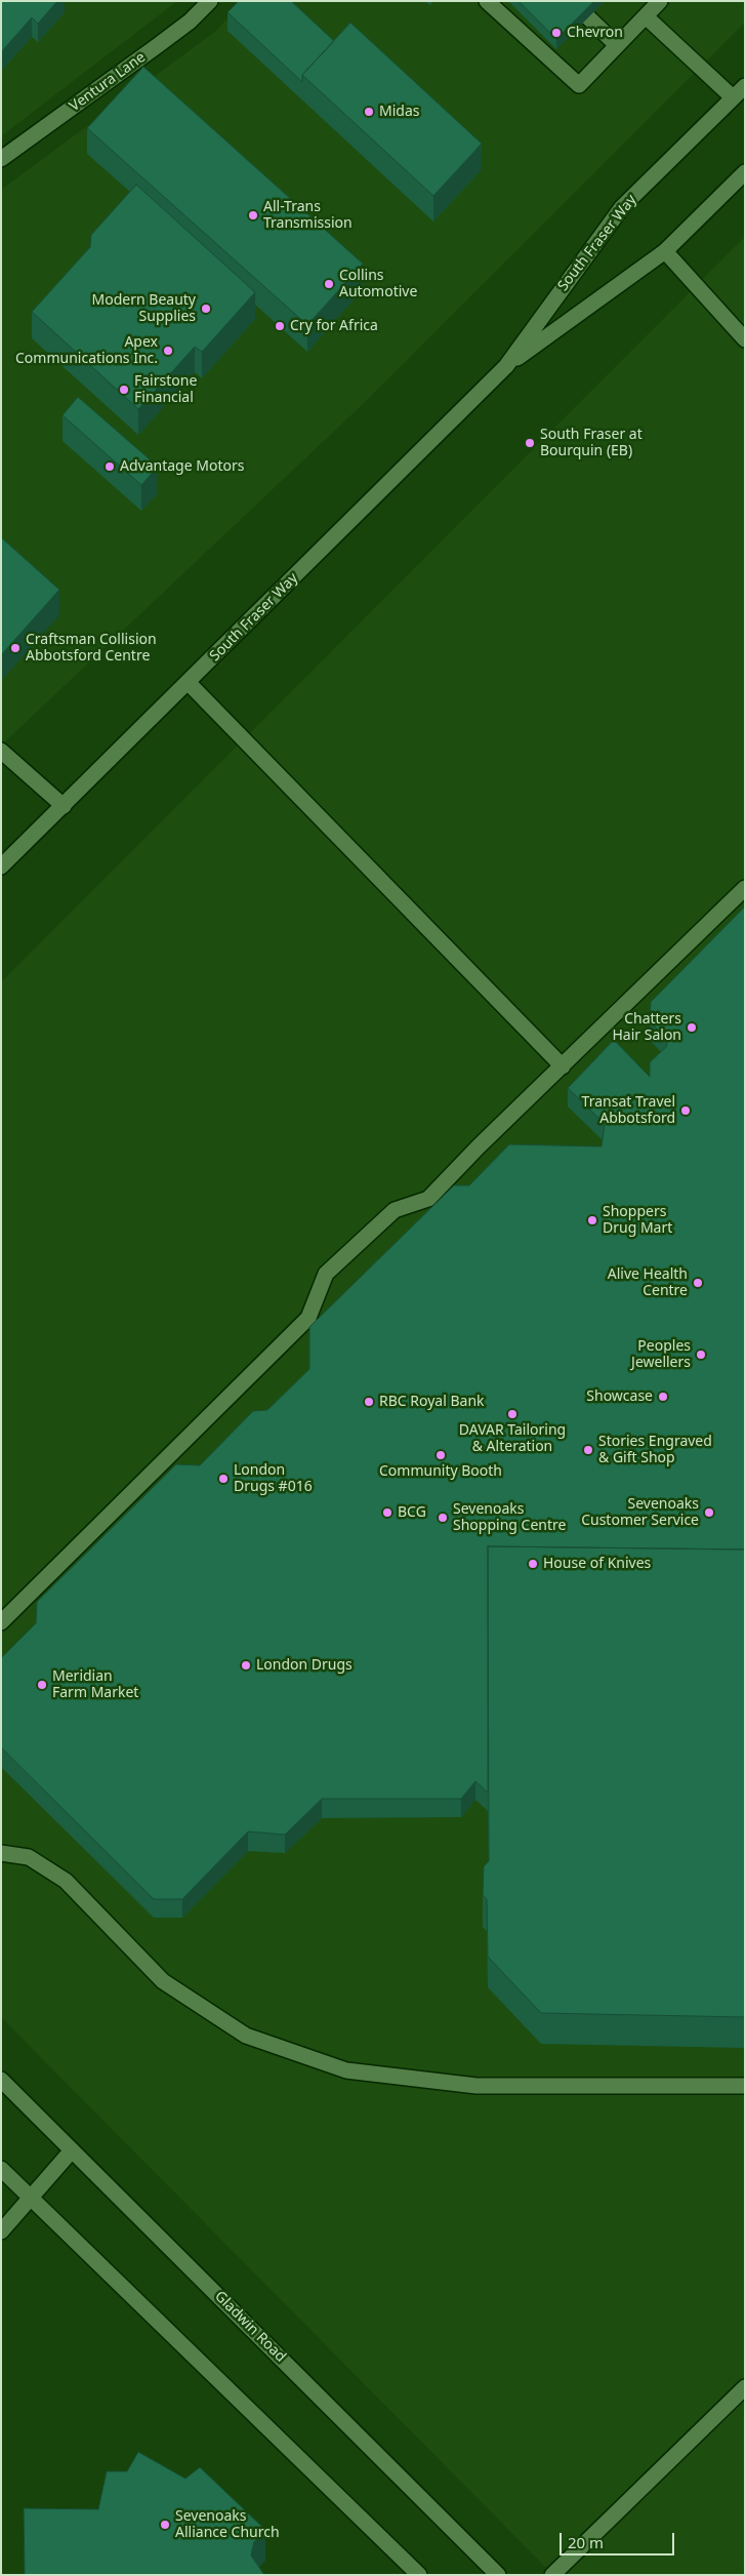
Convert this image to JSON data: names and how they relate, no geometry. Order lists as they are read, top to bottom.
{
  "streets": {
    "main road": ["Ventura Lane", "South Fraser Way", "Gladwin Road"]
  },
  "places": [
    "Chevron",
    "Midas",
    "All-Trans Transmission",
    "Collins Automotive",
    "Modern Beauty Supplies",
    "Cry for Africa",
    "Apex Communications Inc.",
    "Fairstone Financial",
    "South Fraser at Bourquin (EB)",
    "Advantage Motors",
    "Craftsman Collision Abbotsford Centre",
    "Chatters Hair Salon",
    "Transat Travel Abbotsford",
    "Shoppers Drug Mart",
    "Alive Health Centre",
    "Peoples Jewellers",
    "Showcase",
    "RBC Royal Bank",
    "DAVAR Tailoring & Alteration",
    "Stories Engraved & Gift Shop",
    "Community Booth",
    "London Drugs #016",
    "BCG",
    "Sevenoaks Customer Service",
    "Sevenoaks Shopping Centre",
    "House of Knives",
    "London Drugs",
    "Meridian Farm Market",
    "Sevenoaks Alliance Church"
  ],
  "scale_bar": "20 m"
}
